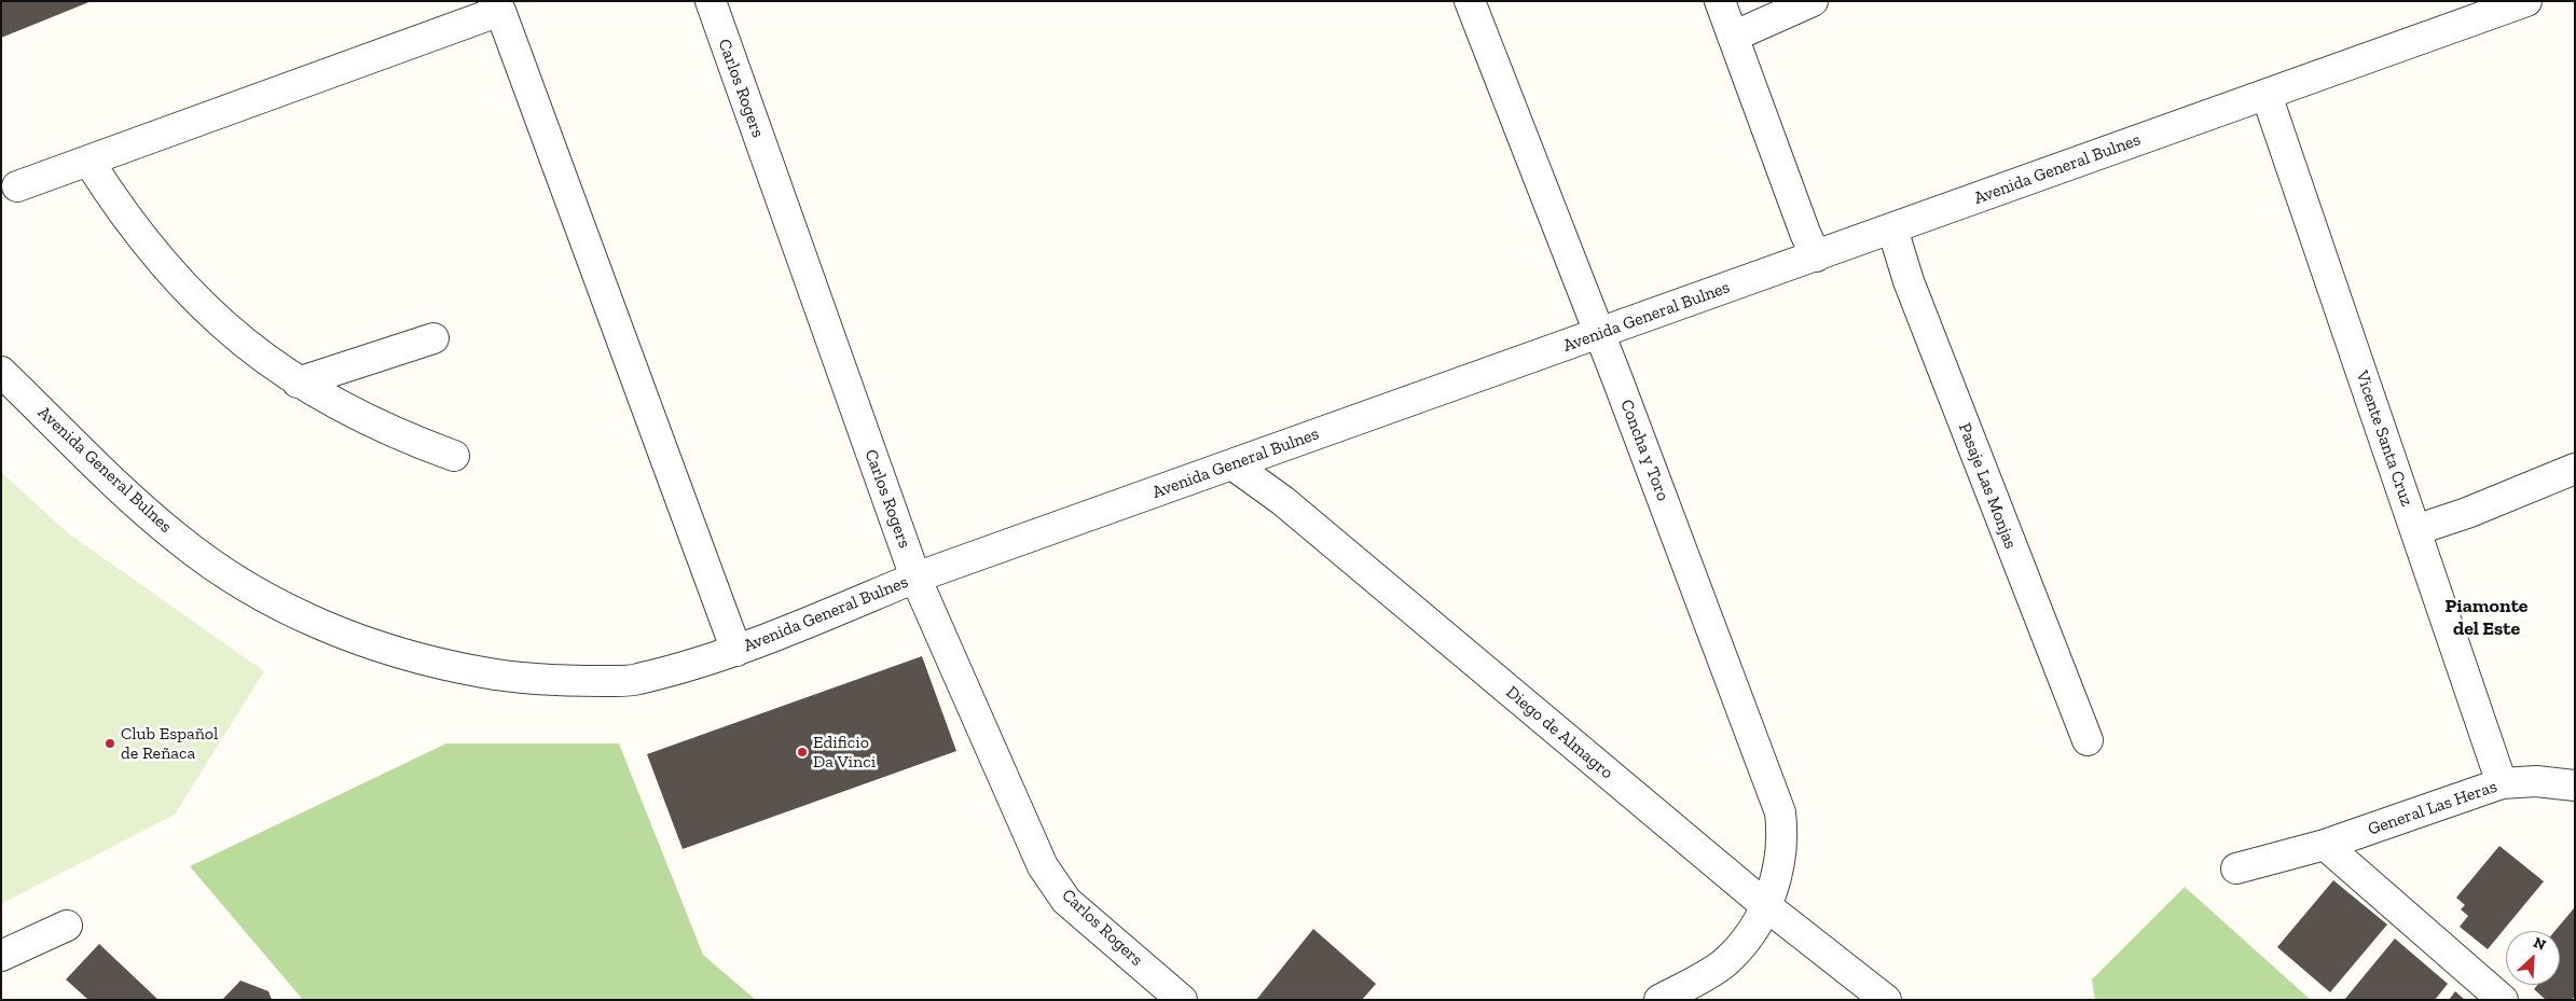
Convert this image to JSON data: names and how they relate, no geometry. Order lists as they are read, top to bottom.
{
  "streets": {
    "street": [
      "Carlos Rogers",
      "Avenida General Bulnes",
      "Vicente Santa Cruz",
      "Concha y Toro",
      "Pasaje Las Monjas",
      "Diego de Almagro",
      "General Las Heras"
    ]
  },
  "crossings": [
    ["Carlos Rogers", "Avenida General Bulnes"],
    ["Avenida General Bulnes", "Vicente Santa Cruz"],
    ["Avenida General Bulnes", "Concha y Toro"],
    ["Avenida General Bulnes", "Pasaje Las Monjas"],
    ["Avenida General Bulnes", "Diego de Almagro"],
    ["Vicente Santa Cruz", "General Las Heras"],
    ["Concha y Toro", "Diego de Almagro"]
  ],
  "districts": ["Piamonte del Este"],
  "places": ["Club Español de Reñaca", "Edificio Da Vinci"],
  "north": "top right"
}
